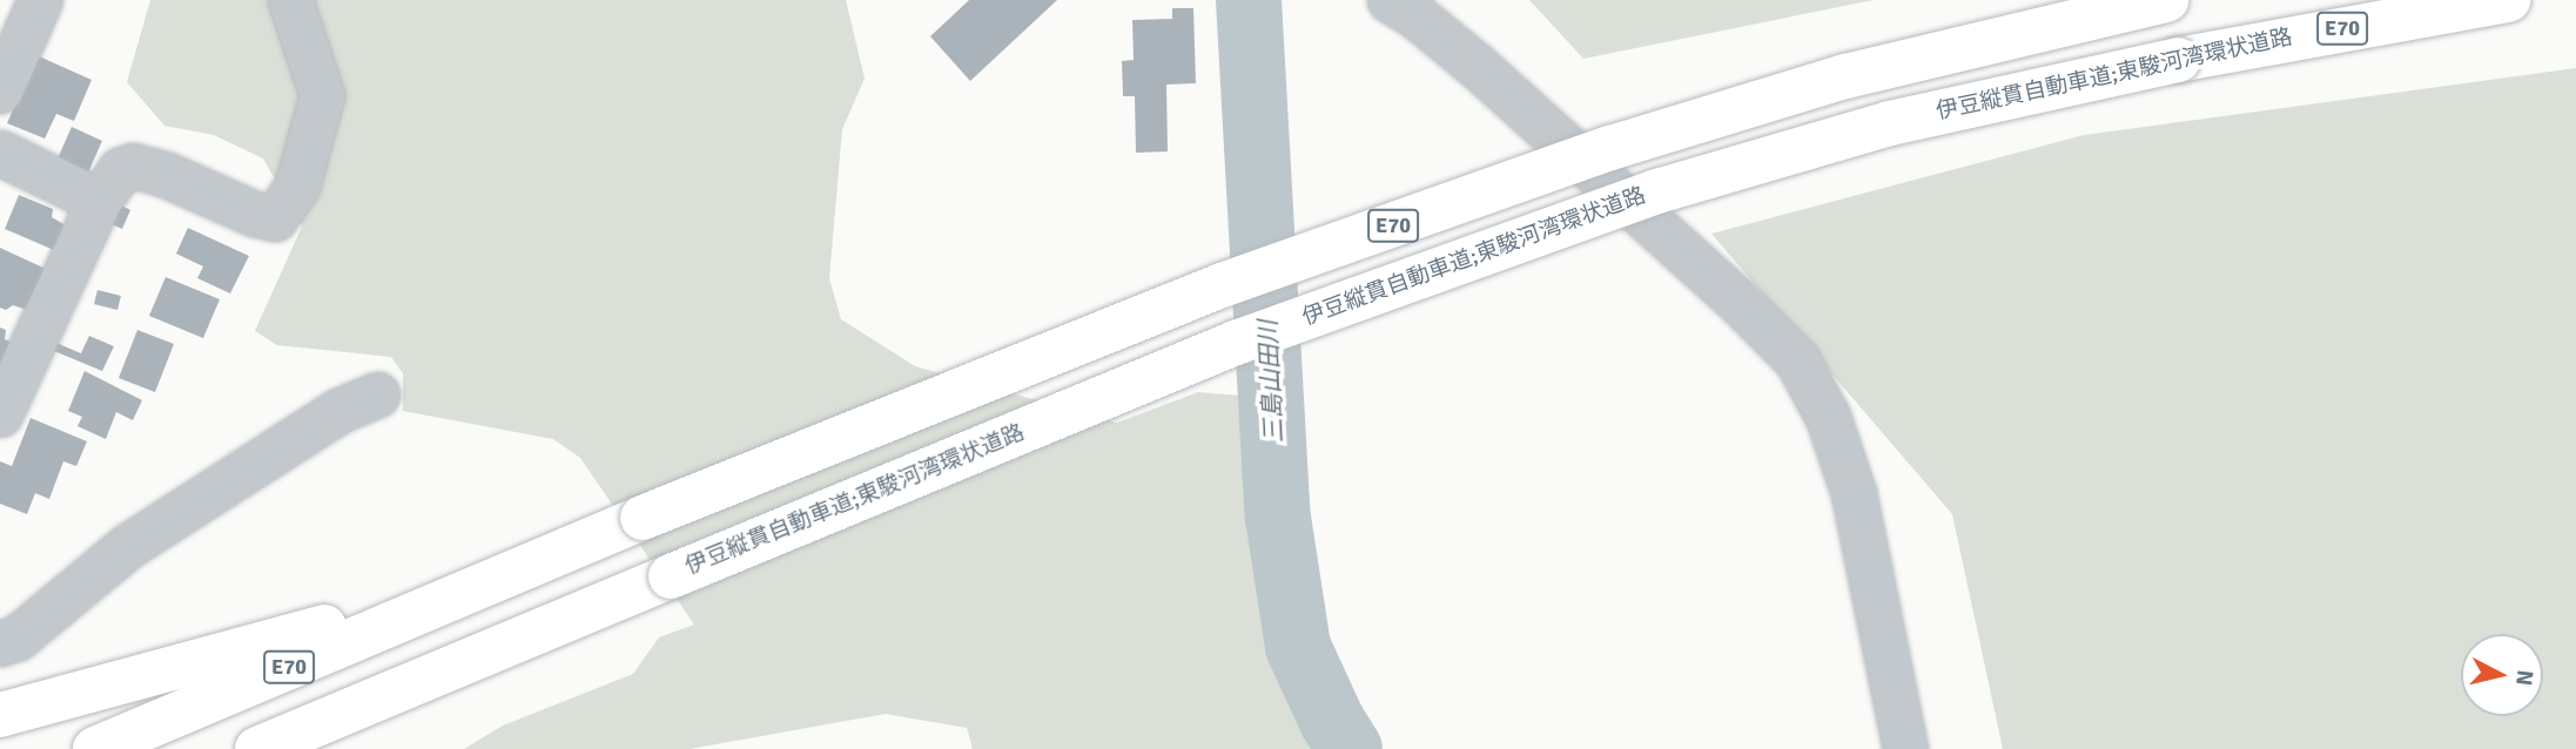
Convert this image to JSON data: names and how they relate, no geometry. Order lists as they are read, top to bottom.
{
  "streets": {
    "highway": ["E70", "伊豆縦貫自動車道;東駿河湾環状道路"]
  },
  "water": ["三島山田川"],
  "north": "right"
}
